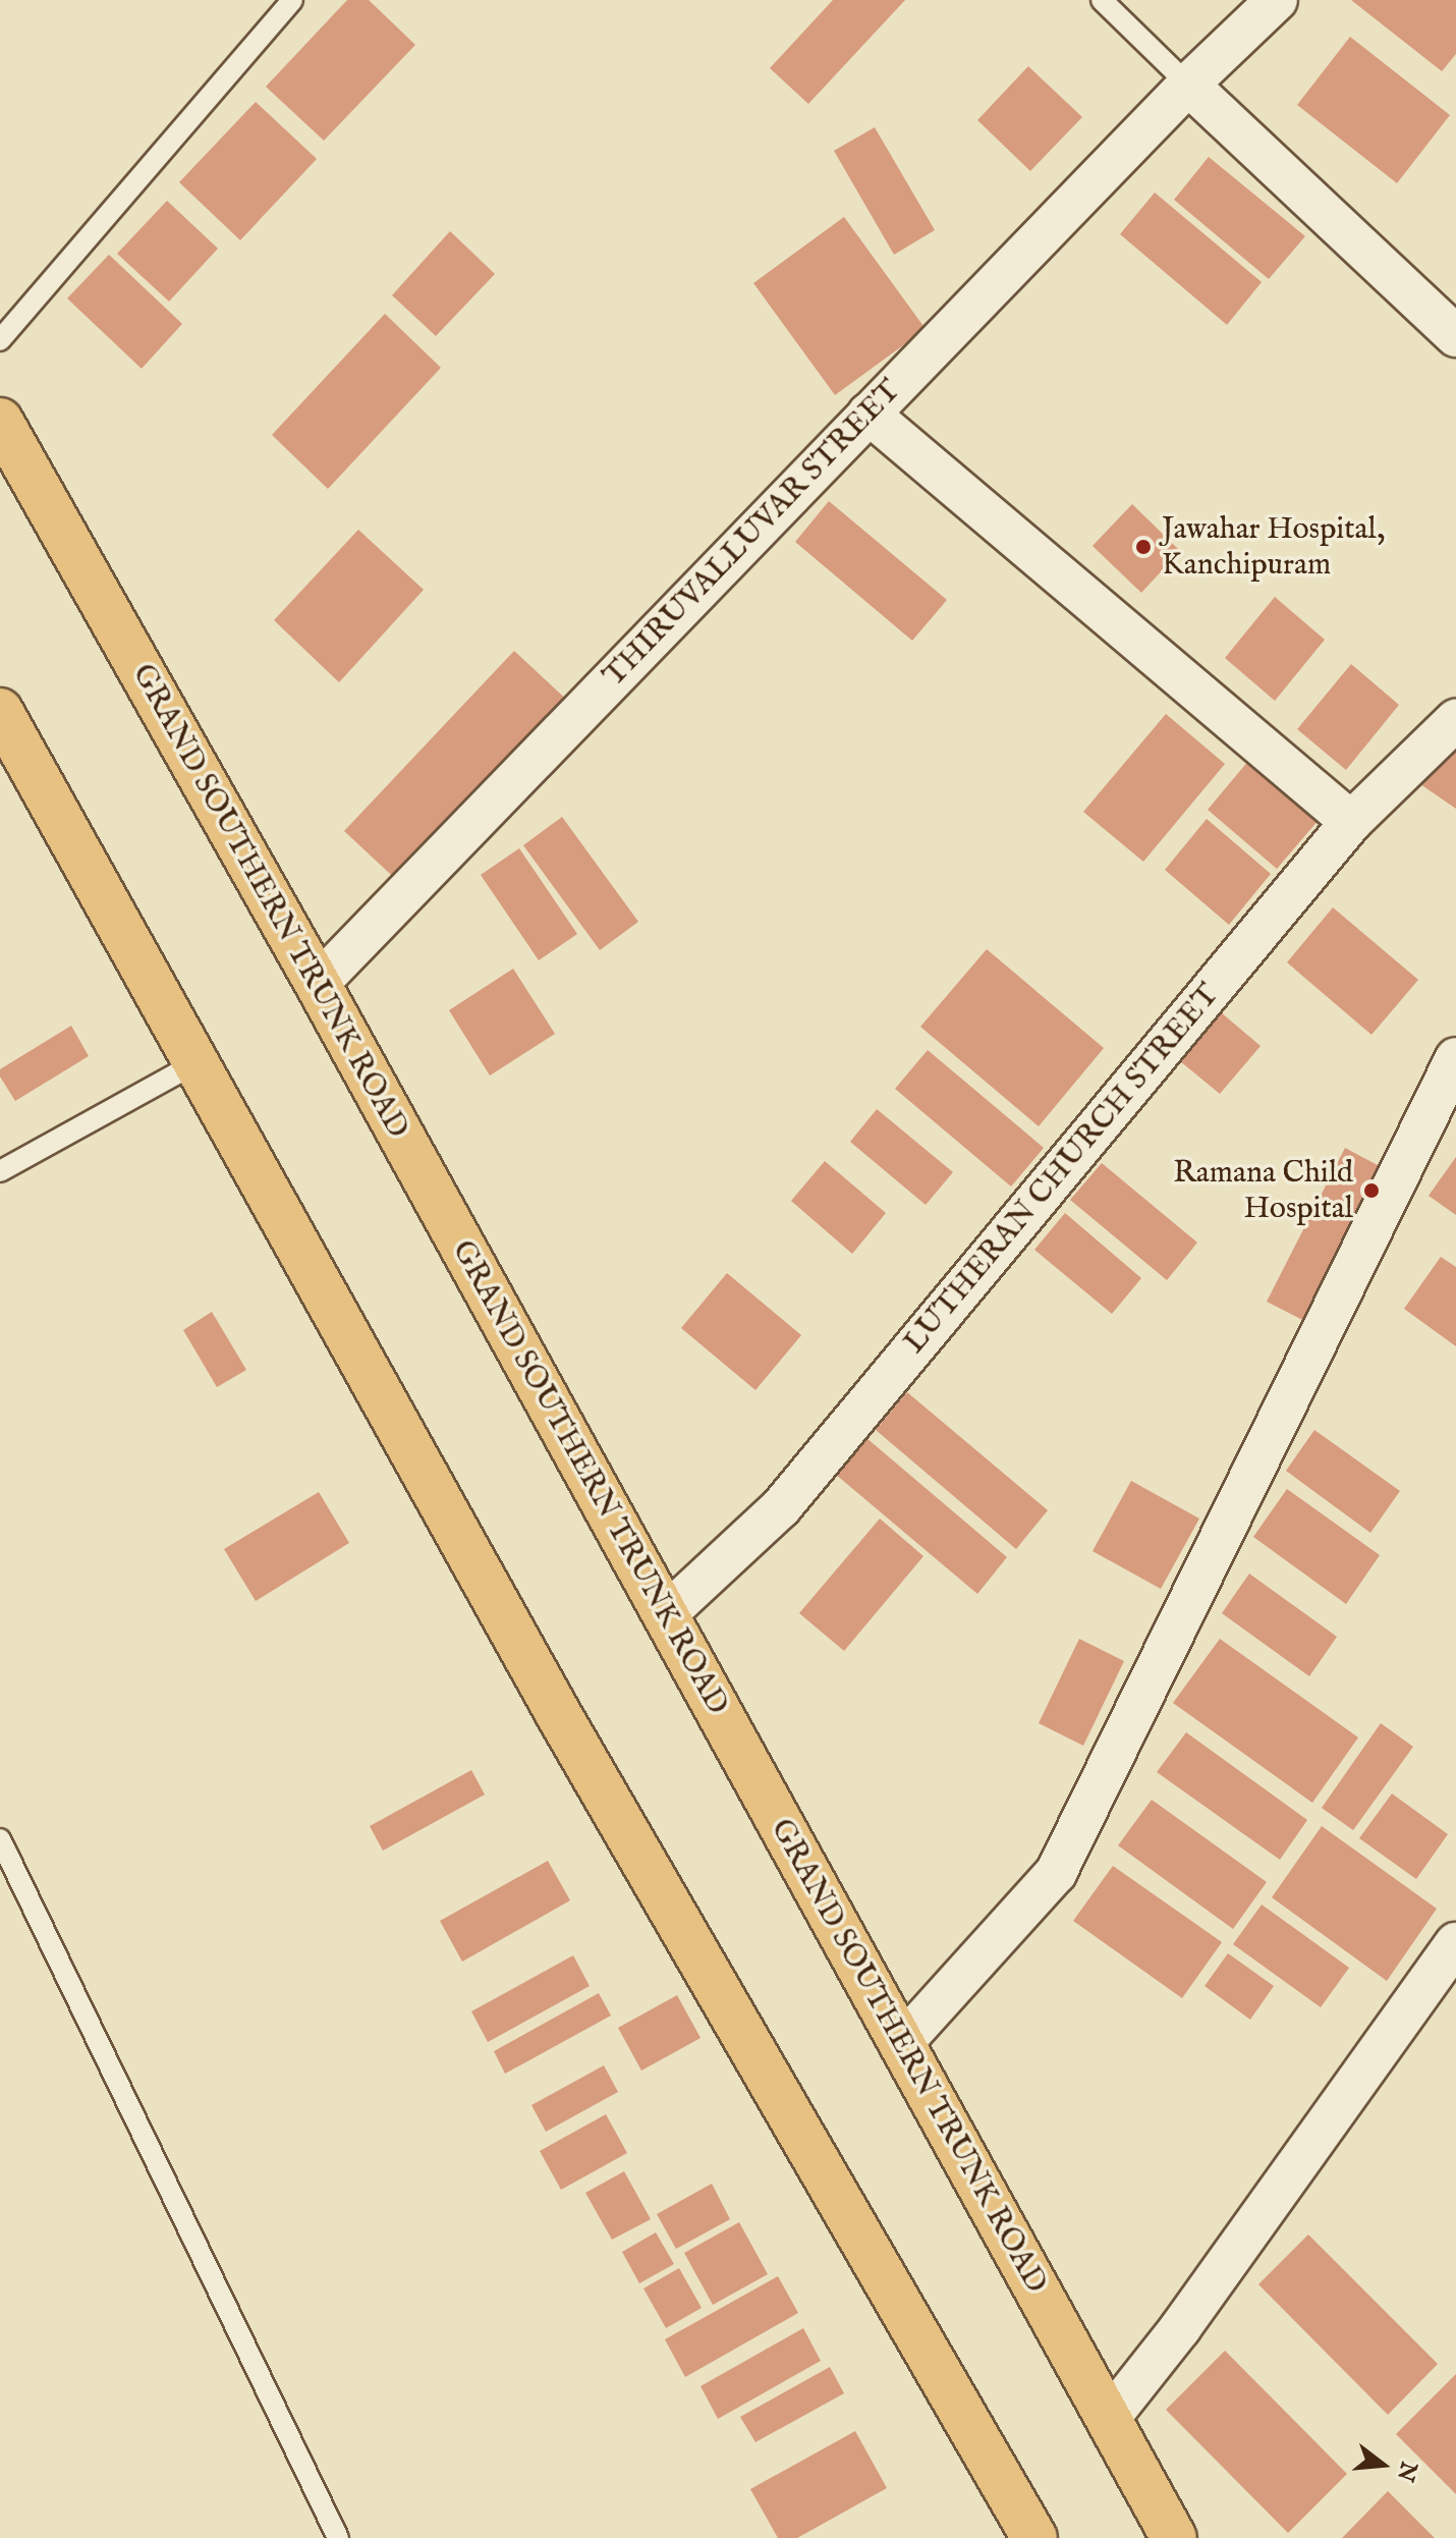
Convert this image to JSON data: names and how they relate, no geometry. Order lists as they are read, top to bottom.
{
  "streets": {
    "main road": ["GRAND SOUTHERN TRUNK ROAD"],
    "street": ["THIRUVALLUVAR STREET", "LUTHERAN CHURCH STREET"]
  },
  "crossings": [
    ["THIRUVALLUVAR STREET", "GRAND SOUTHERN TRUNK ROAD"],
    ["GRAND SOUTHERN TRUNK ROAD", "LUTHERAN CHURCH STREET"]
  ],
  "places": ["Jawahar Hospital, Kanchipuram", "Ramana Child Hospital"],
  "north": "right"
}
